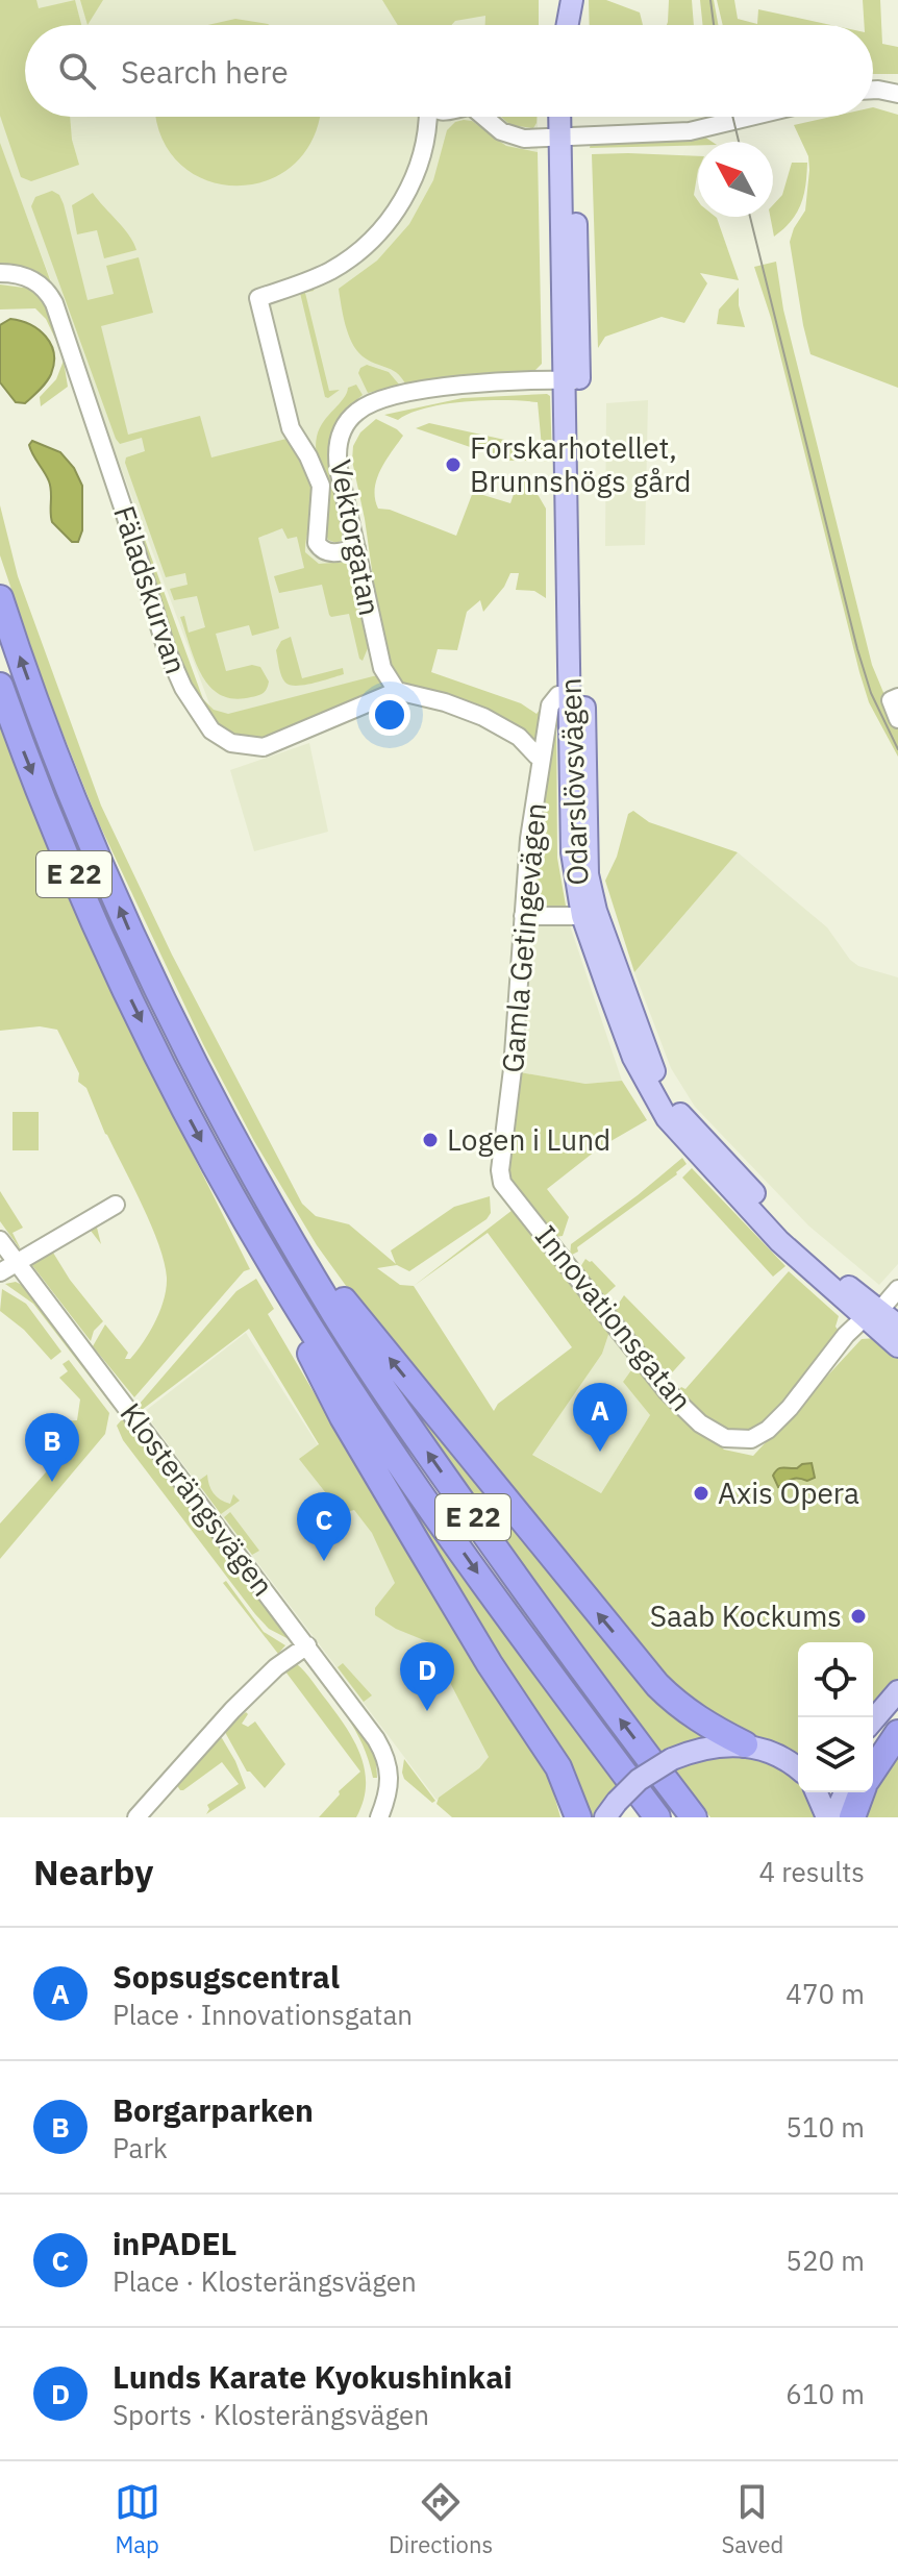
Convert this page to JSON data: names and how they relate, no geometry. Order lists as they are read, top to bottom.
{
  "streets": {
    "highway": ["E 22"],
    "main road": ["Odarslövsvägen"],
    "street": [
      "Vektorgatan",
      "Fäladskurvan",
      "Gamla Getingevägen",
      "Innovationsgatan",
      "Klosterängsvägen"
    ]
  },
  "crossings": [
    ["Vektorgatan", "Fäladskurvan"],
    ["Vektorgatan", "Odarslövsvägen"],
    ["Odarslövsvägen", "Innovationsgatan"],
    ["Gamla Getingevägen", "Innovationsgatan"]
  ],
  "places": [
    "Forskarhotellet, Brunnshögs gård",
    "Logen i Lund",
    "Axis Opera",
    "Saab Kockums"
  ],
  "north": "top left",
  "page": {
    "search": "Search here",
    "pins": [
      "A",
      "B",
      "C",
      "D"
    ],
    "heading": ["Nearby", "4 results"],
    "list": [
      {
        "mark": "A",
        "name": "Sopsugscentral",
        "note": "Place · Innovationsgatan",
        "value": "470 m"
      },
      {
        "mark": "B",
        "name": "Borgarparken",
        "note": "Park",
        "value": "510 m"
      },
      {
        "mark": "C",
        "name": "inPADEL",
        "note": "Place · Klosterängsvägen",
        "value": "520 m"
      },
      {
        "mark": "D",
        "name": "Lunds Karate Kyokushinkai",
        "note": "Sports · Klosterängsvägen",
        "value": "610 m"
      }
    ],
    "nav": ["Map", "Directions", "Saved"]
  }
}
